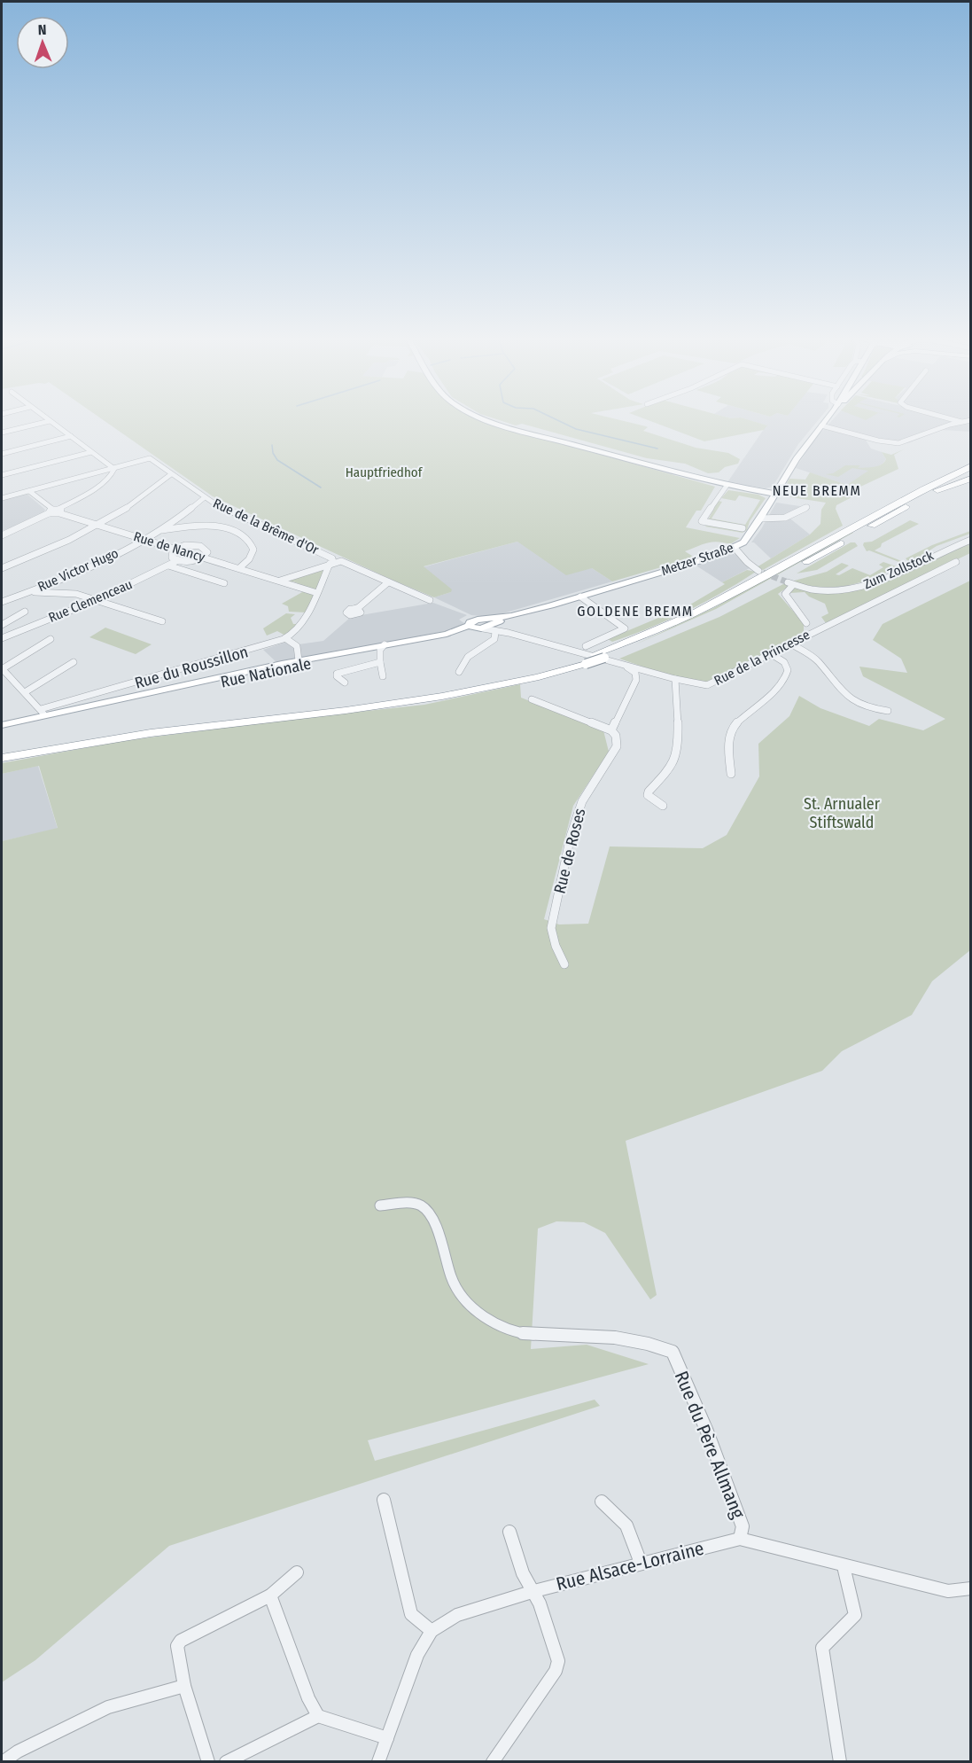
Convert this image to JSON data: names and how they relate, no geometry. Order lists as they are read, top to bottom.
{
  "streets": {
    "main road": ["Metzer Straße", "Rue Nationale"],
    "street": [
      "Rue de la Brême d'Or",
      "Rue de Nancy",
      "Rue Victor Hugo",
      "Zum Zollstock",
      "Rue Clemenceau",
      "Rue de la Princesse",
      "Rue du Roussillon",
      "Rue de Roses",
      "Rue du Père Allmang",
      "Rue Alsace-Lorraine"
    ]
  },
  "crossings": [
    ["Rue de la Brême d'Or", "Rue de Nancy"],
    ["Rue de la Brême d'Or", "Rue Victor Hugo"],
    ["Rue de la Brême d'Or", "Rue du Roussillon"],
    ["Rue de Nancy", "Rue Victor Hugo"],
    ["Rue de Nancy", "Rue Clemenceau"],
    ["Metzer Straße", "Rue de la Princesse"],
    ["Metzer Straße", "Rue Nationale"],
    ["Rue de la Princesse", "Rue Nationale"],
    ["Rue de la Princesse", "Rue de Roses"],
    ["Rue du Roussillon", "Rue Nationale"],
    ["Rue du Père Allmang", "Rue Alsace-Lorraine"]
  ],
  "districts": ["NEUE BREMM", "GOLDENE BREMM"],
  "parks": ["Hauptfriedhof", "St. Arnualer Stiftswald"],
  "north": "top"
}
